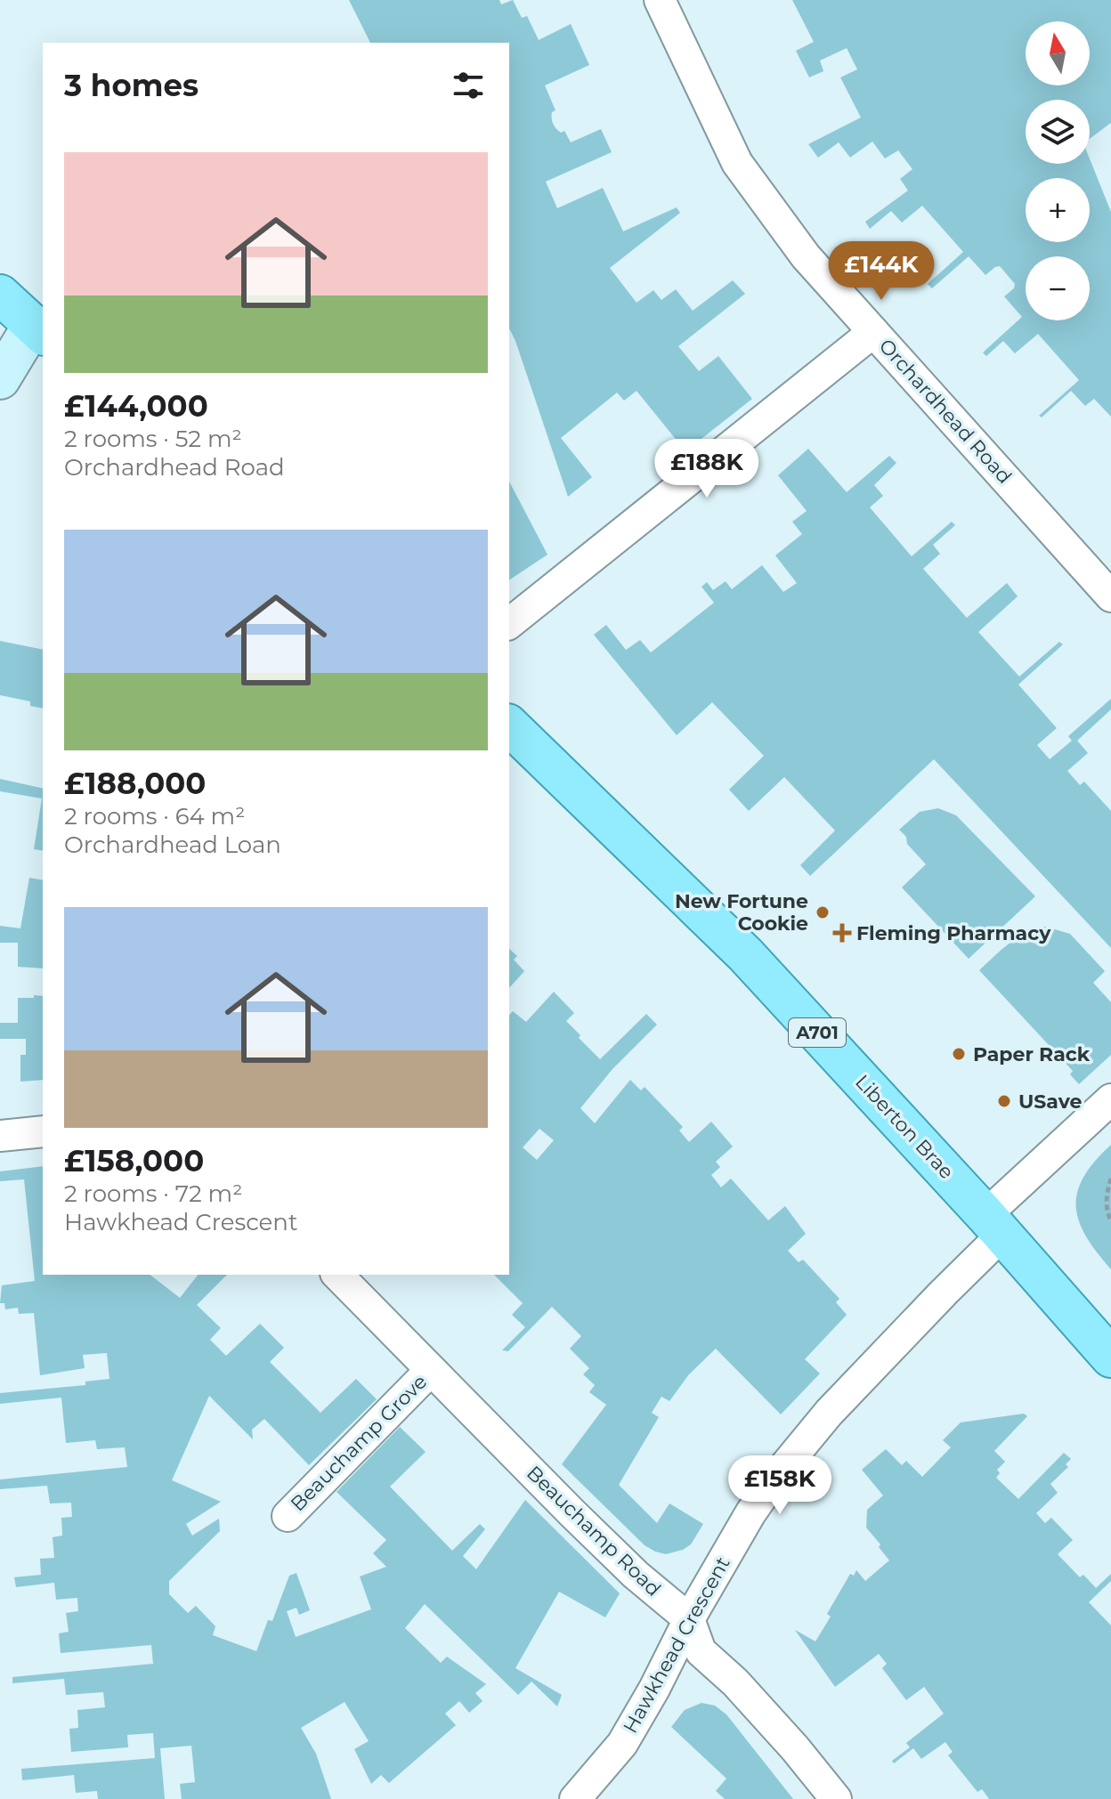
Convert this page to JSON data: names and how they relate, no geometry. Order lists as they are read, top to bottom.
{
  "streets": {
    "main road": ["A701", "Liberton Brae"],
    "street": [
      "Orchardhead Road",
      "Beauchamp Grove",
      "Beauchamp Road",
      "Hawkhead Crescent"
    ]
  },
  "crossings": [
    ["Liberton Brae", "Hawkhead Crescent"],
    ["Beauchamp Grove", "Beauchamp Road"],
    ["Beauchamp Road", "Hawkhead Crescent"]
  ],
  "places": {
    "other": ["New Fortune Cookie", "Paper Rack", "USave"],
    "health": ["Fleming Pharmacy"]
  },
  "north": "top",
  "page": {
    "map_buttons": ["+", "−"],
    "heading": "3 homes",
    "list": [
      {
        "name": "£144,000",
        "note": "2 rooms · 52 m² · Orchardhead Road"
      },
      {
        "name": "£188,000",
        "note": "2 rooms · 64 m² · Orchardhead Loan"
      },
      {
        "name": "£158,000",
        "note": "2 rooms · 72 m² · Hawkhead Crescent"
      }
    ],
    "price": ["£144K", "£188K", "£158K"]
  }
}
